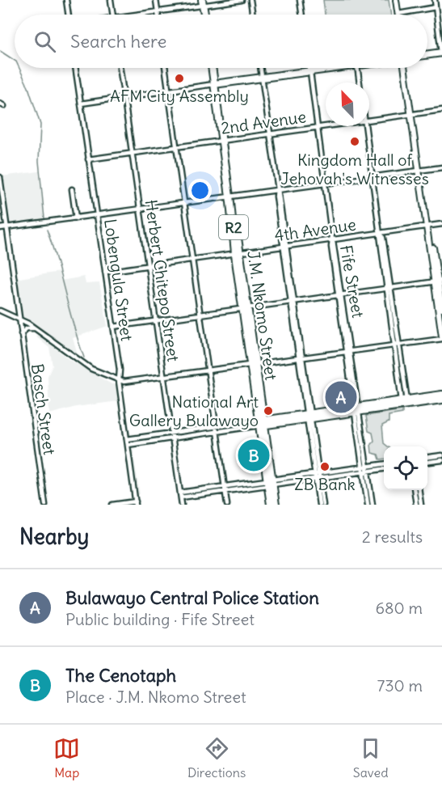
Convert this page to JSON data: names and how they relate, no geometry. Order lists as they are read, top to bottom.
{
  "streets": {
    "highway": ["R2", "J.M. Nkomo Street"],
    "street": [
      "2nd Avenue",
      "4th Avenue",
      "Lobengula Street",
      "Herbert Chitepo Street",
      "Fife Street",
      "Basch Street"
    ]
  },
  "crossings": [
    ["2nd Avenue", "Lobengula Street"],
    ["2nd Avenue", "Herbert Chitepo Street"],
    ["2nd Avenue", "Fife Street"],
    ["2nd Avenue", "J.M. Nkomo Street"],
    ["4th Avenue", "Lobengula Street"],
    ["4th Avenue", "Herbert Chitepo Street"],
    ["4th Avenue", "Fife Street"],
    ["4th Avenue", "J.M. Nkomo Street"]
  ],
  "places": [
    "AFM City Assembly",
    "Kingdom Hall of Jehovah's Witnesses",
    "National Art Gallery Bulawayo",
    "ZB Bank"
  ],
  "north": "top left",
  "page": {
    "search": "Search here",
    "pins": ["A", "B"],
    "heading": ["Nearby", "2 results"],
    "list": [
      {
        "mark": "A",
        "name": "Bulawayo Central Police Station",
        "note": "Public building · Fife Street",
        "value": "680 m"
      },
      {
        "mark": "B",
        "name": "The Cenotaph",
        "note": "Place · J.M. Nkomo Street",
        "value": "730 m"
      }
    ],
    "nav": ["Map", "Directions", "Saved"]
  }
}
